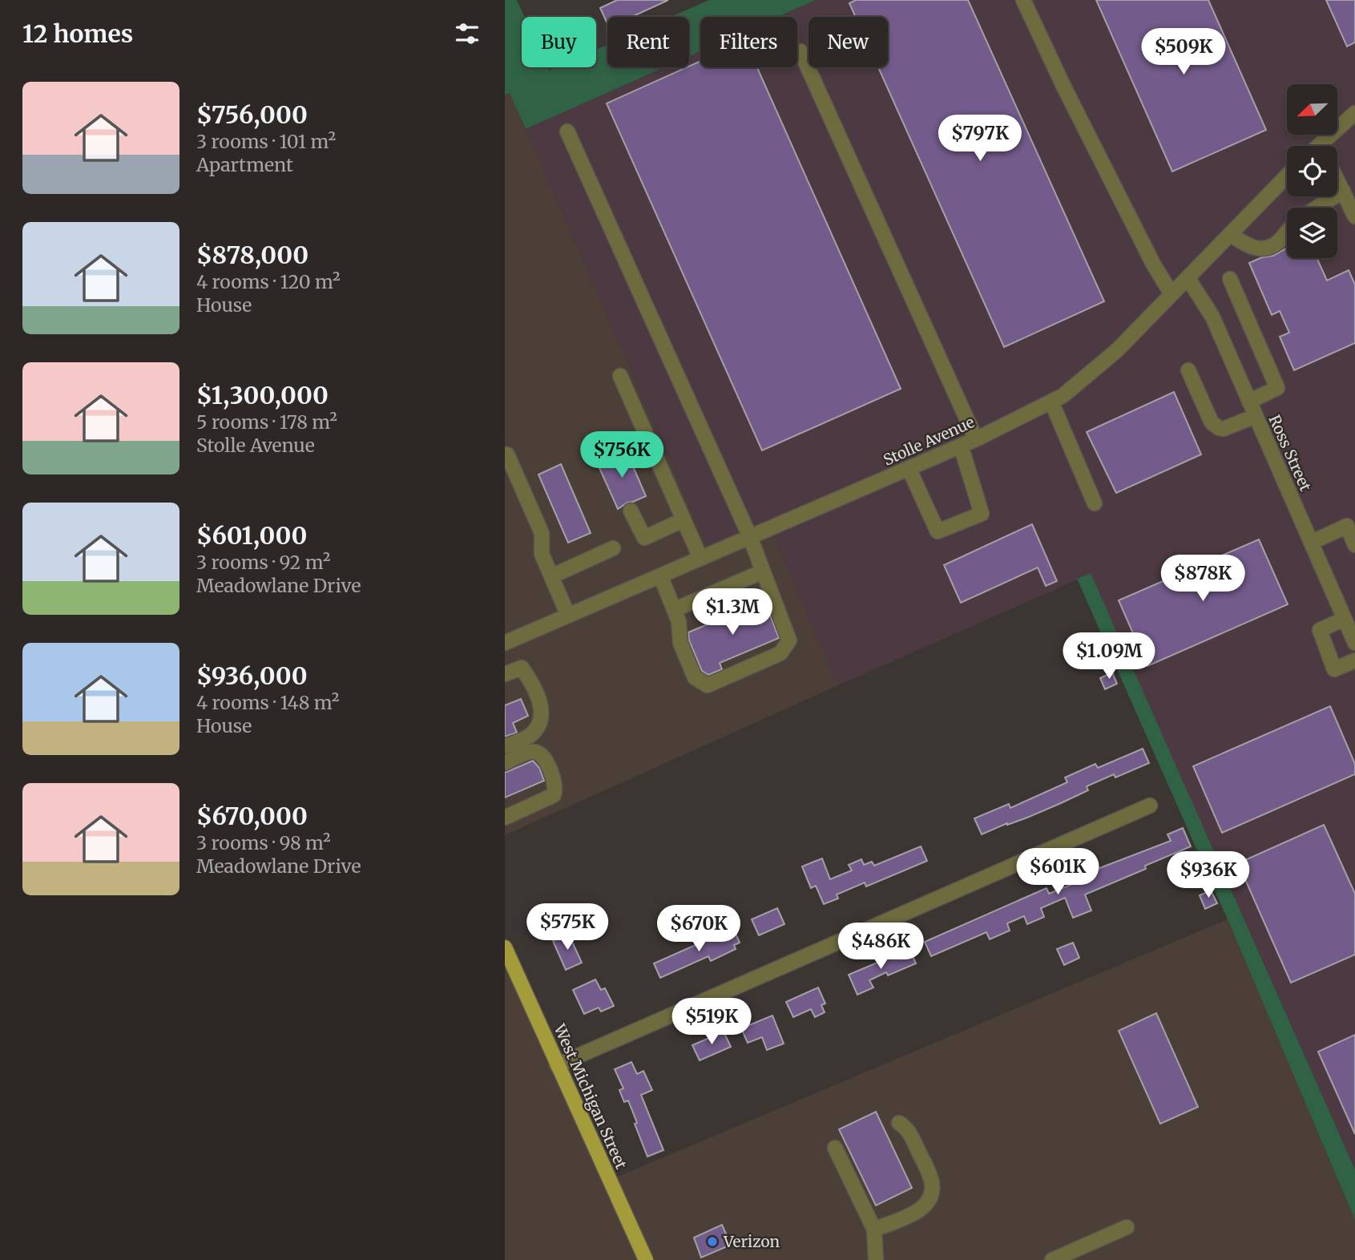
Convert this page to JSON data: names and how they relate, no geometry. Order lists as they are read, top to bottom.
{
  "streets": {
    "main road": ["West Michigan Street"],
    "street": ["Stolle Avenue", "Ross Street"]
  },
  "crossings": [
    ["Stolle Avenue", "Ross Street"]
  ],
  "places": ["Verizon"],
  "north": "bottom left",
  "page": {
    "heading": "12 homes",
    "chip": [
      "Buy",
      "Rent",
      "Filters",
      "New"
    ],
    "price": [
      "$509K",
      "$797K",
      "$756K",
      "$878K",
      "$1.3M",
      "$1.09M",
      "$601K",
      "$936K",
      "$575K",
      "$670K",
      "$486K",
      "$519K"
    ],
    "list": [
      {
        "name": "$756,000",
        "note": "3 rooms · 101 m² · Apartment"
      },
      {
        "name": "$878,000",
        "note": "4 rooms · 120 m² · House"
      },
      {
        "name": "$1,300,000",
        "note": "5 rooms · 178 m² · Stolle Avenue"
      },
      {
        "name": "$601,000",
        "note": "3 rooms · 92 m² · Meadowlane Drive"
      },
      {
        "name": "$936,000",
        "note": "4 rooms · 148 m² · House"
      },
      {
        "name": "$670,000",
        "note": "3 rooms · 98 m² · Meadowlane Drive"
      }
    ]
  }
}
